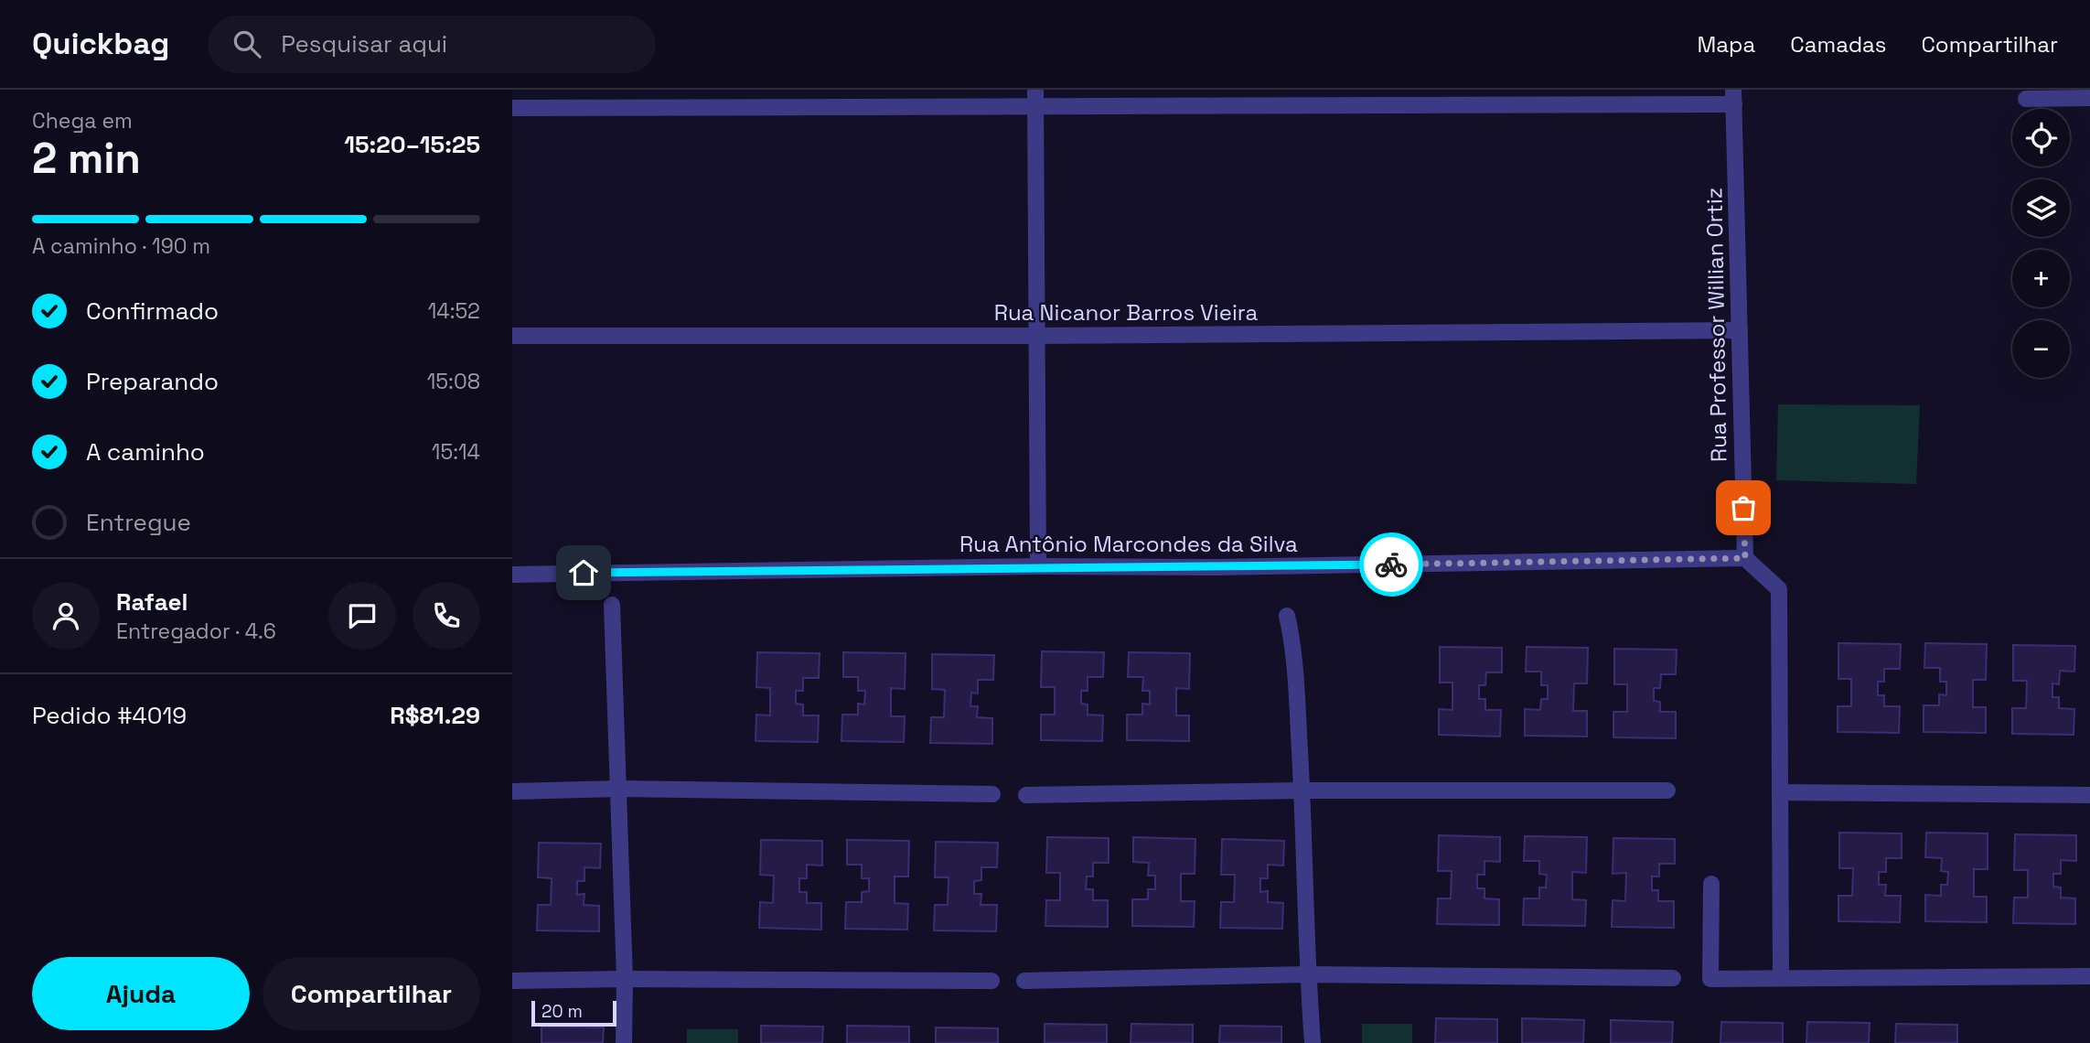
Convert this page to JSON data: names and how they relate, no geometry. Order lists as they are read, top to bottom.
{
  "streets": {
    "street": ["Rua Nicanor Barros Vieira", "Rua Professor Willian Ortiz", "Rua Antônio Marcondes da Silva"]
  },
  "crossings": [
    ["Rua Nicanor Barros Vieira", "Rua Professor Willian Ortiz"],
    ["Rua Professor Willian Ortiz", "Rua Antônio Marcondes da Silva"]
  ],
  "scale_bar": "20 m",
  "page": {
    "header": "Quickbag",
    "search": "Pesquisar aqui",
    "nav": ["Mapa", "Camadas", "Compartilhar"],
    "heading": ["2 min", "Chega em", "15:20–15:25"],
    "panel": [
      "Rafael",
      "Entregador · 4.6",
      "Pedido #4019",
      "R$81.29"
    ],
    "map_buttons": ["+", "−"],
    "bar": "A caminho · 190 m",
    "list": [
      ["Confirmado", "14:52"],
      ["Preparando", "15:08"],
      ["A caminho", "15:14"],
      "Entregue"
    ],
    "buttons": ["Ajuda", "Compartilhar"],
    "scale": "20 m"
  }
}
